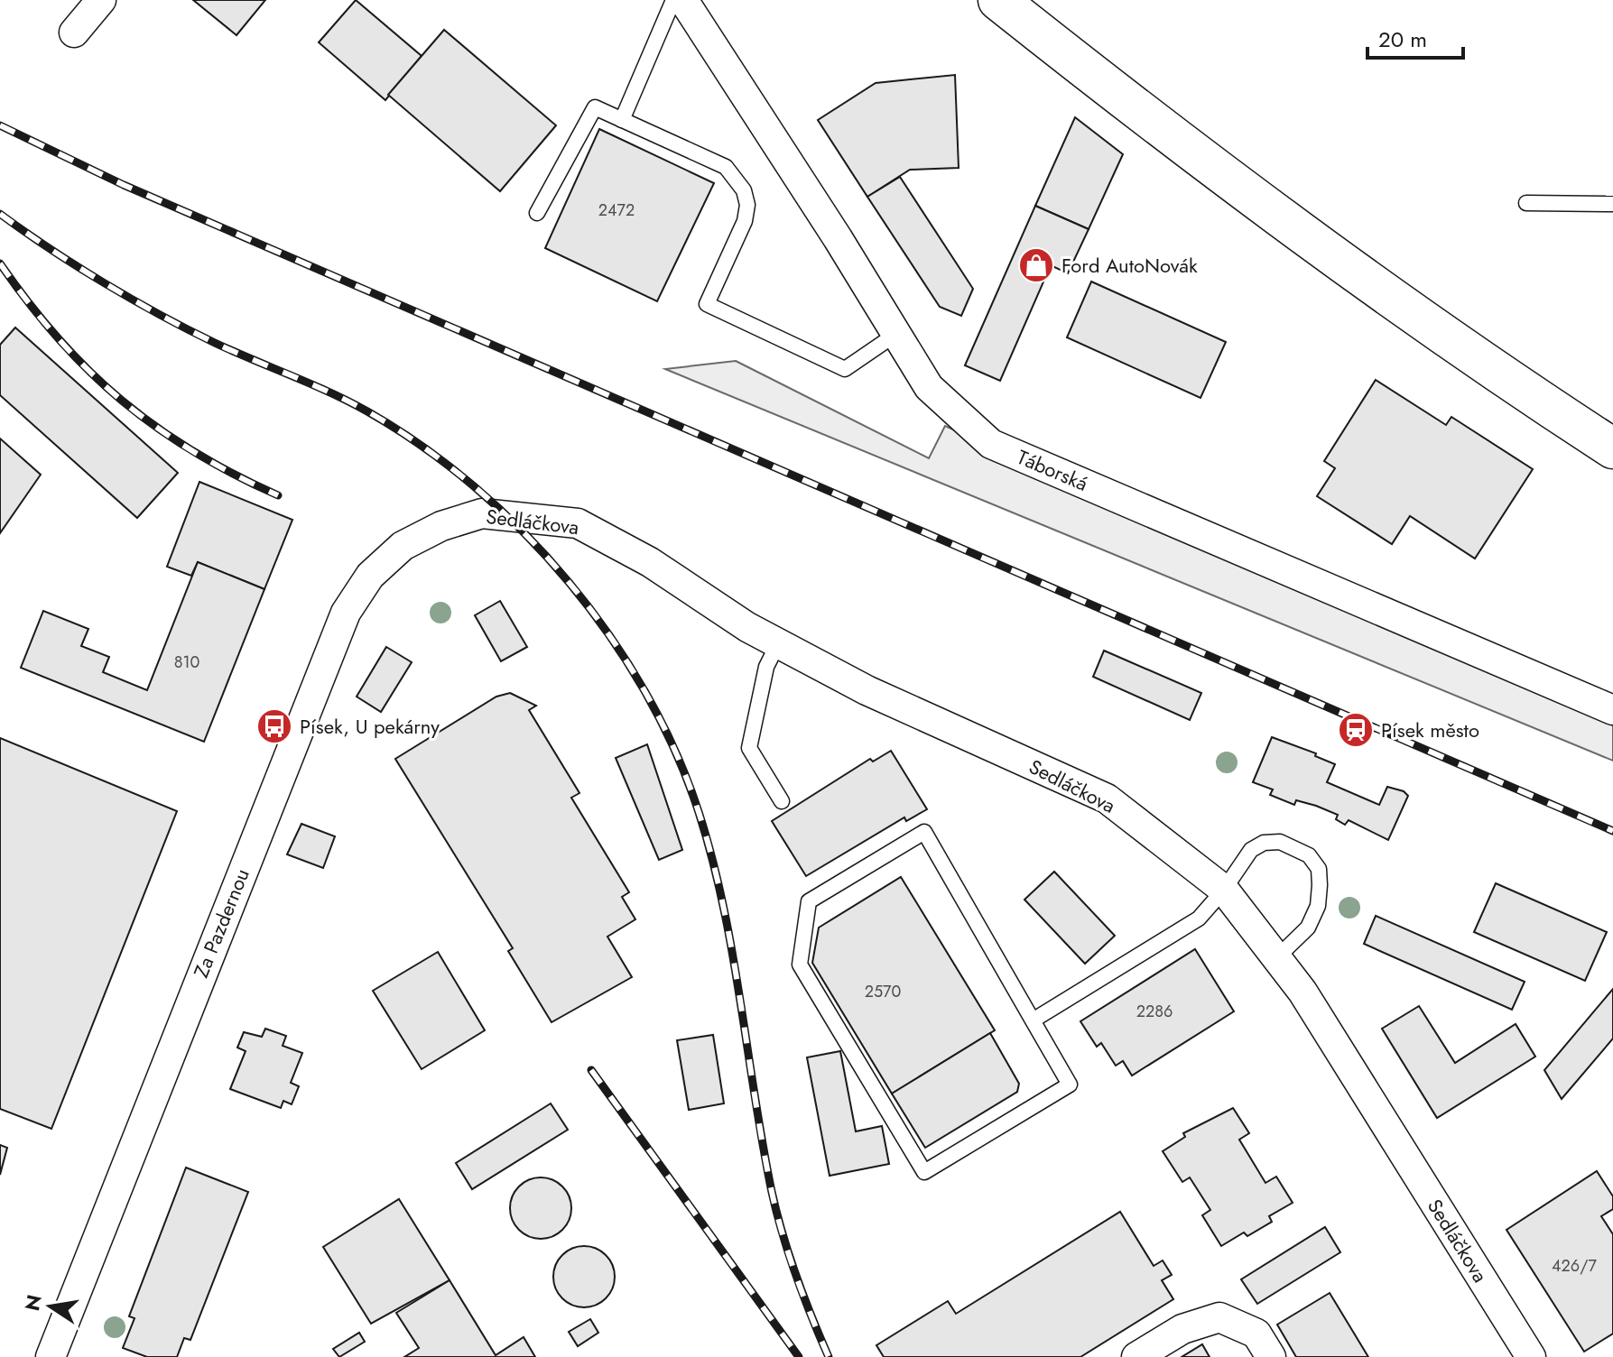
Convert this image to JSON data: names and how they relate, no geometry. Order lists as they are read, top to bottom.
{
  "streets": {
    "street": ["Táborská", "Sedláčkova", "Za Pazdernou"]
  },
  "crossings": [
    ["Sedláčkova", "Za Pazdernou"]
  ],
  "places": {
    "shop": ["Ford AutoNovák"],
    "bus stop": ["Písek, U pekárny"],
    "station": ["Písek město"]
  },
  "house_numbers": [
    "2472",
    "810",
    "2570",
    "2286",
    "426/7"
  ],
  "scale_bar": "20 m",
  "north": "left"
}
